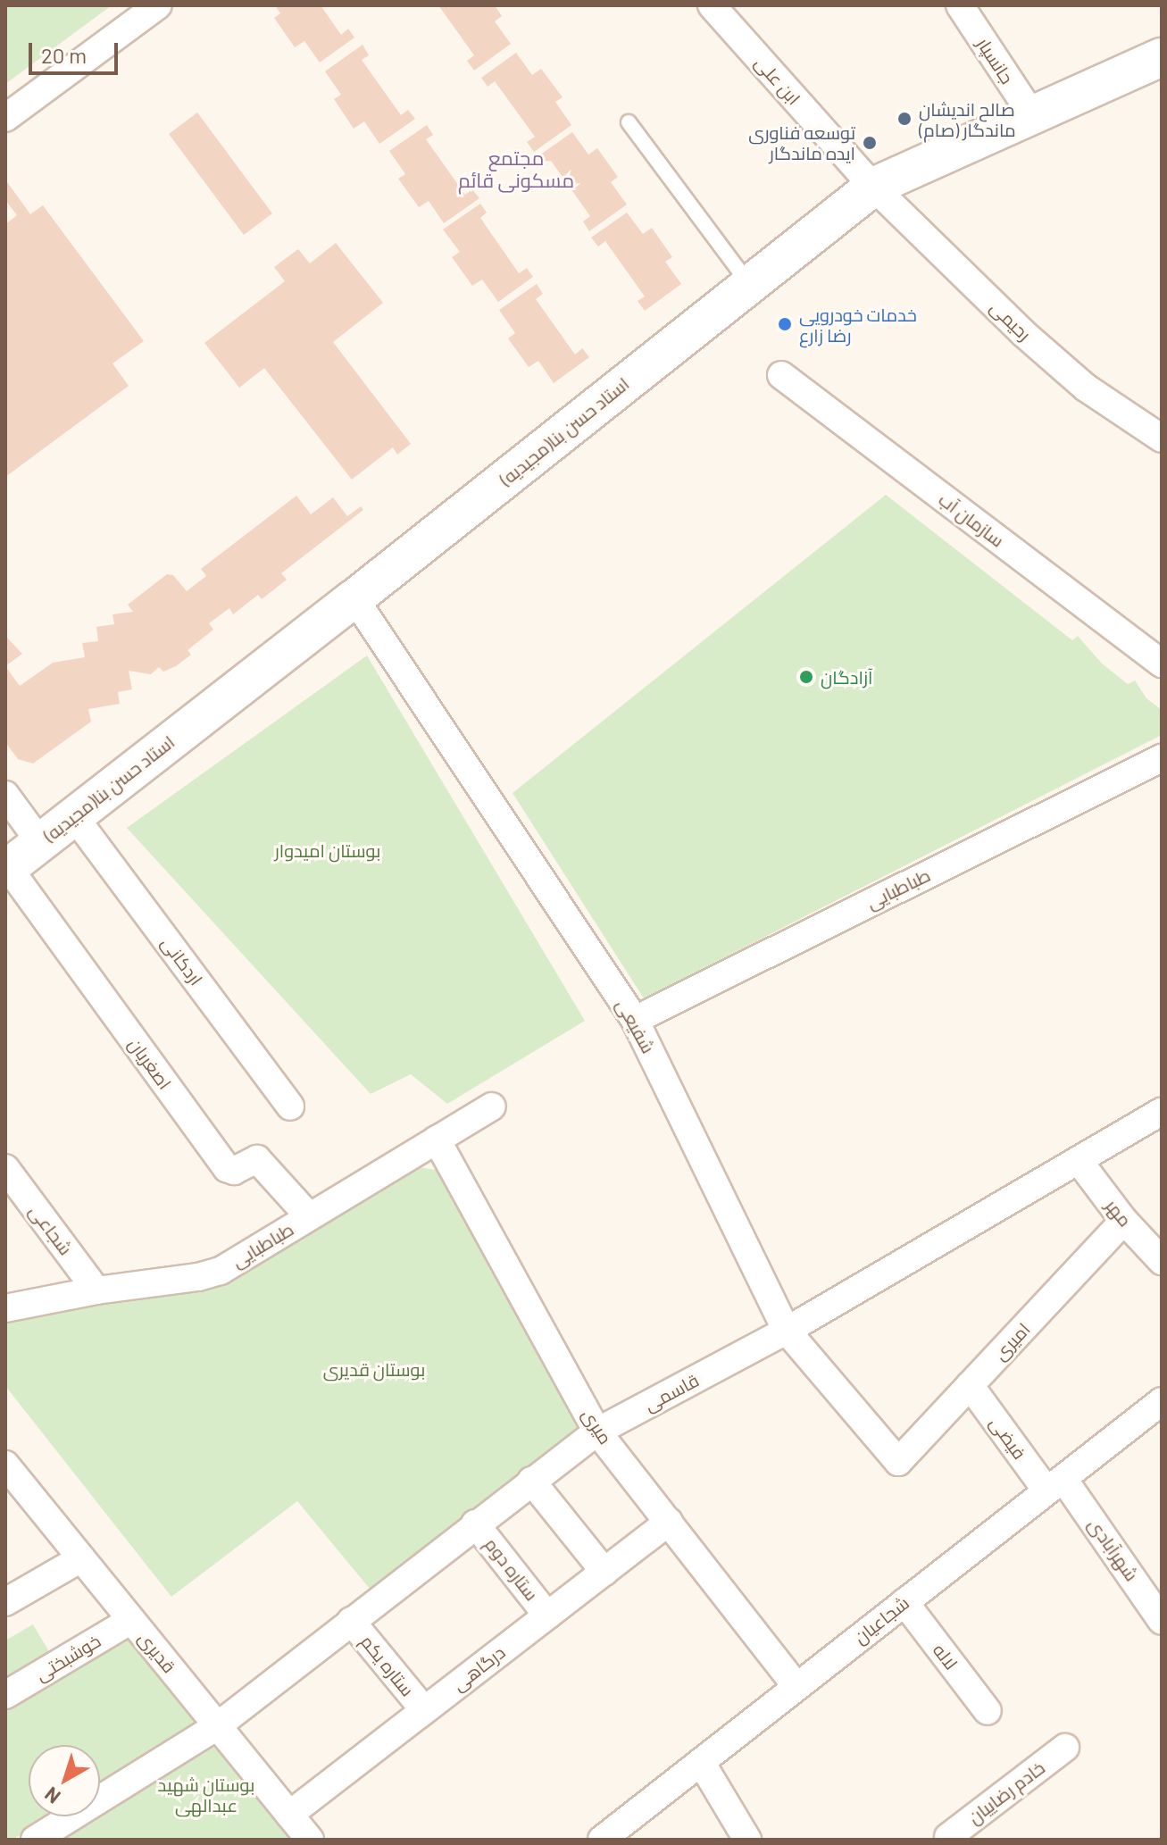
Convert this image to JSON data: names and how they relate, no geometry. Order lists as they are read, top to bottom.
{
  "streets": {
    "main road": ["استاد حسن بنا(مجیدیه)"],
    "street": [
      "جانسپار",
      "ابن علی",
      "رحیمی",
      "سازمان آب",
      "طباطبایی",
      "اردکانی",
      "شفیعی",
      "اصغریان",
      "مهر",
      "شجاعی",
      "امیری",
      "قاسمی",
      "میری",
      "فیضی",
      "شهرآبادی",
      "ستاره دوم",
      "شجاعیان",
      "قدیری",
      "لاله",
      "خوشبختی",
      "ستاره یکم",
      "درگاهی",
      "خادم رضاییان"
    ]
  },
  "crossings": [
    ["جانسپار", "استاد حسن بنا(مجیدیه)"],
    ["ابن علی", "رحیمی"],
    ["ابن علی", "استاد حسن بنا(مجیدیه)"],
    ["رحیمی", "استاد حسن بنا(مجیدیه)"],
    ["استاد حسن بنا(مجیدیه)", "اردکانی"],
    ["استاد حسن بنا(مجیدیه)", "شفیعی"],
    ["استاد حسن بنا(مجیدیه)", "اصغریان"],
    ["طباطبایی", "شفیعی"],
    ["طباطبایی", "اصغریان"],
    ["طباطبایی", "شجاعی"],
    ["طباطبایی", "میری"],
    ["شفیعی", "امیری"],
    ["شفیعی", "قاسمی"],
    ["مهر", "امیری"],
    ["مهر", "قاسمی"],
    ["امیری", "فیضی"],
    ["قاسمی", "میری"],
    ["قاسمی", "ستاره دوم"],
    ["قاسمی", "قدیری"],
    ["قاسمی", "ستاره یکم"],
    ["میری", "شجاعیان"],
    ["میری", "درگاهی"],
    ["فیضی", "شهرآبادی"],
    ["فیضی", "شجاعیان"],
    ["شهرآبادی", "شجاعیان"],
    ["ستاره دوم", "درگاهی"],
    ["شجاعیان", "لاله"],
    ["قدیری", "خوشبختی"],
    ["قدیری", "درگاهی"],
    ["ستاره یکم", "درگاهی"]
  ],
  "districts": ["مجتمع مسکونی قائم"],
  "parks": ["بوستان امیدوار", "بوستان قدیری", "بوستان شهید عبدالهی"],
  "places": [
    "صالح اندیشان ماندگار (صام)",
    "توسعه فناوری ایده ماندگار",
    "خدمات خودرویی رضا زارع",
    "آزادگان"
  ],
  "scale_bar": "20 m",
  "north": "bottom left"
}
